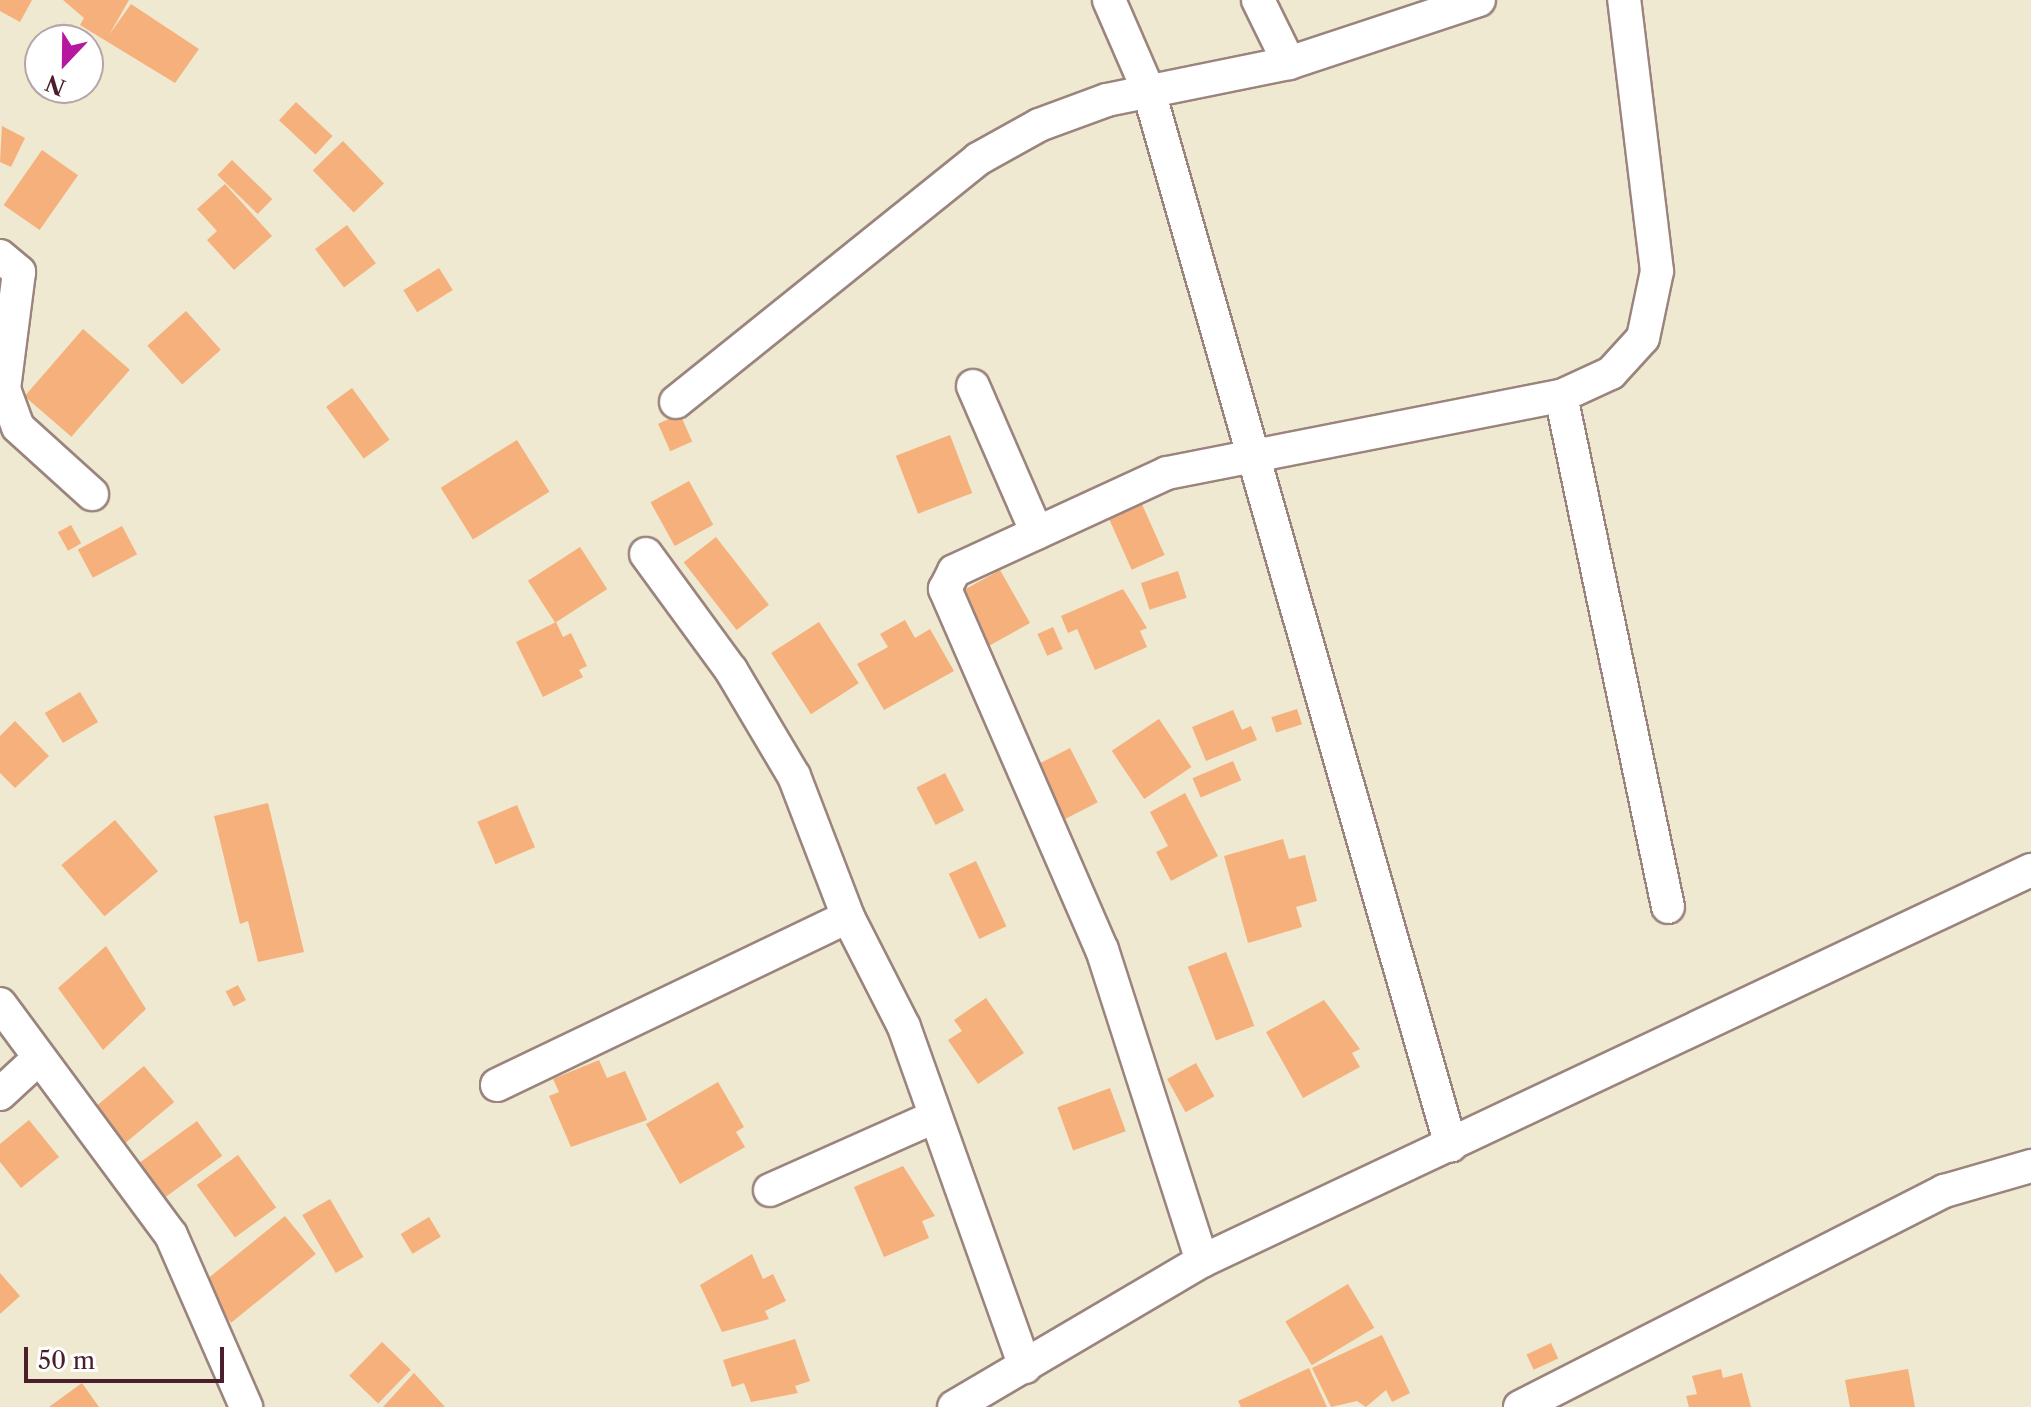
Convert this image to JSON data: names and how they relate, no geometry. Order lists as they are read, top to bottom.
{
  "scale_bar": "50 m",
  "north": "bottom"
}
